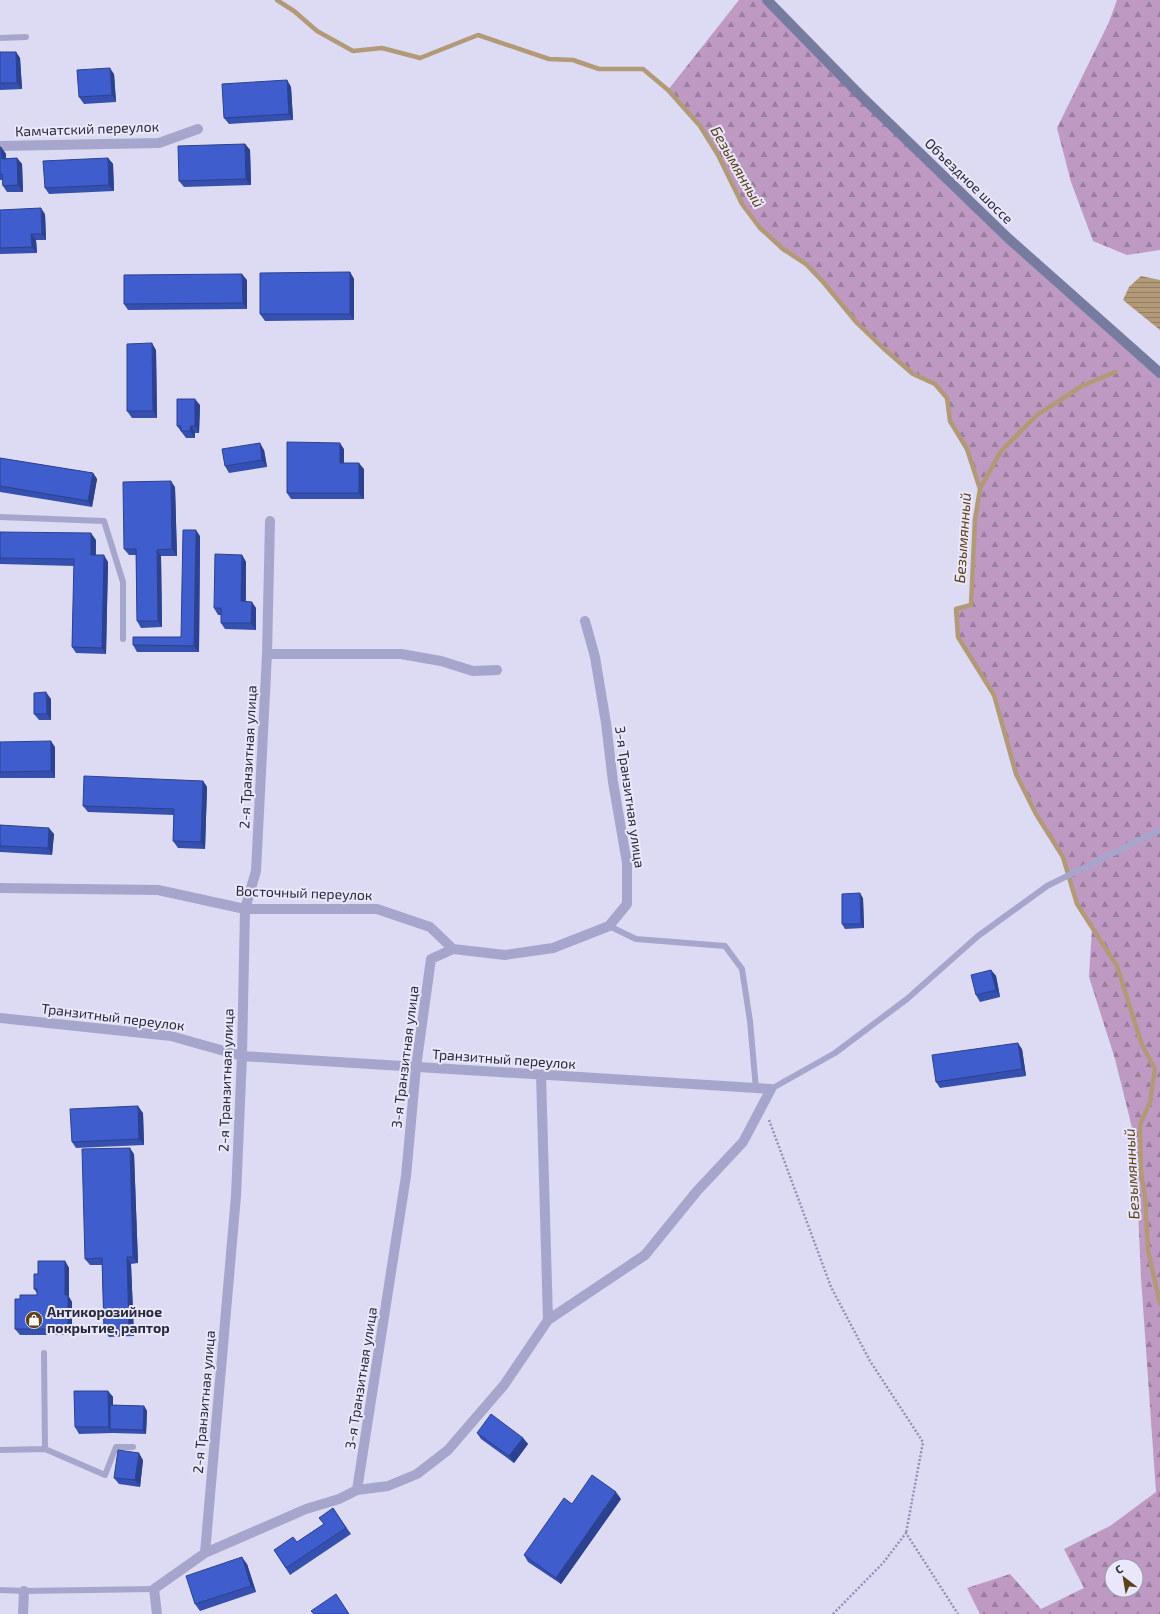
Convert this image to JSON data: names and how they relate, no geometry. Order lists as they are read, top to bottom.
{
  "streets": {
    "street": [
      "Камчатский переулок",
      "Объездное шоссе",
      "2-я Транзитная улица",
      "3-я Транзитная улица",
      "Восточный переулок",
      "Транзитный переулок"
    ]
  },
  "crossings": [
    ["2-я Транзитная улица", "Восточный переулок"],
    ["2-я Транзитная улица", "Транзитный переулок"],
    ["3-я Транзитная улица", "Восточный переулок"],
    ["3-я Транзитная улица", "Транзитный переулок"]
  ],
  "water": ["Безымянный"],
  "places": {
    "shop": ["Антикорозийное покрытие, раптор"]
  },
  "north": "top left"
}
